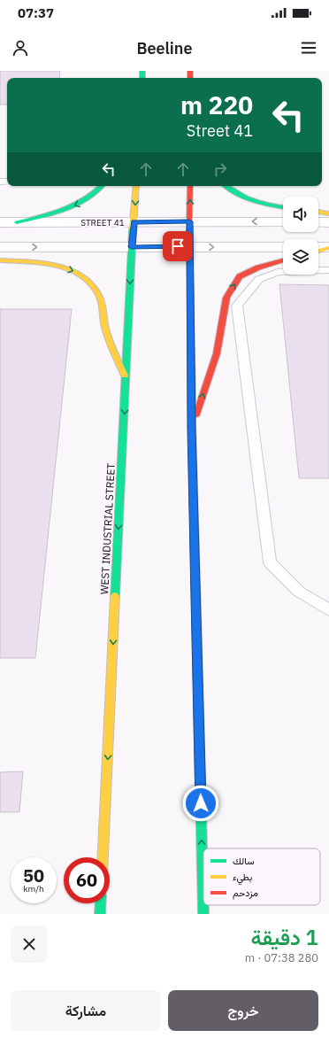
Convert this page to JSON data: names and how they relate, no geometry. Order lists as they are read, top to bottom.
{
  "streets": {
    "main road": ["WEST INDUSTRIAL STREET"],
    "street": ["STREET 41"]
  },
  "crossings": [
    ["STREET 41", "WEST INDUSTRIAL STREET"]
  ],
  "legend": ["سالك", "بطيء", "مزدحم"],
  "page": {
    "status": "07:37",
    "header": "Beeline",
    "turn": ["220 m", "Street 41"],
    "speed": "50 km/h",
    "limit": "60",
    "heading": ["1 دقيقة", "280 m · 07:38"],
    "buttons": ["خروج", "مشاركة"]
  }
}
